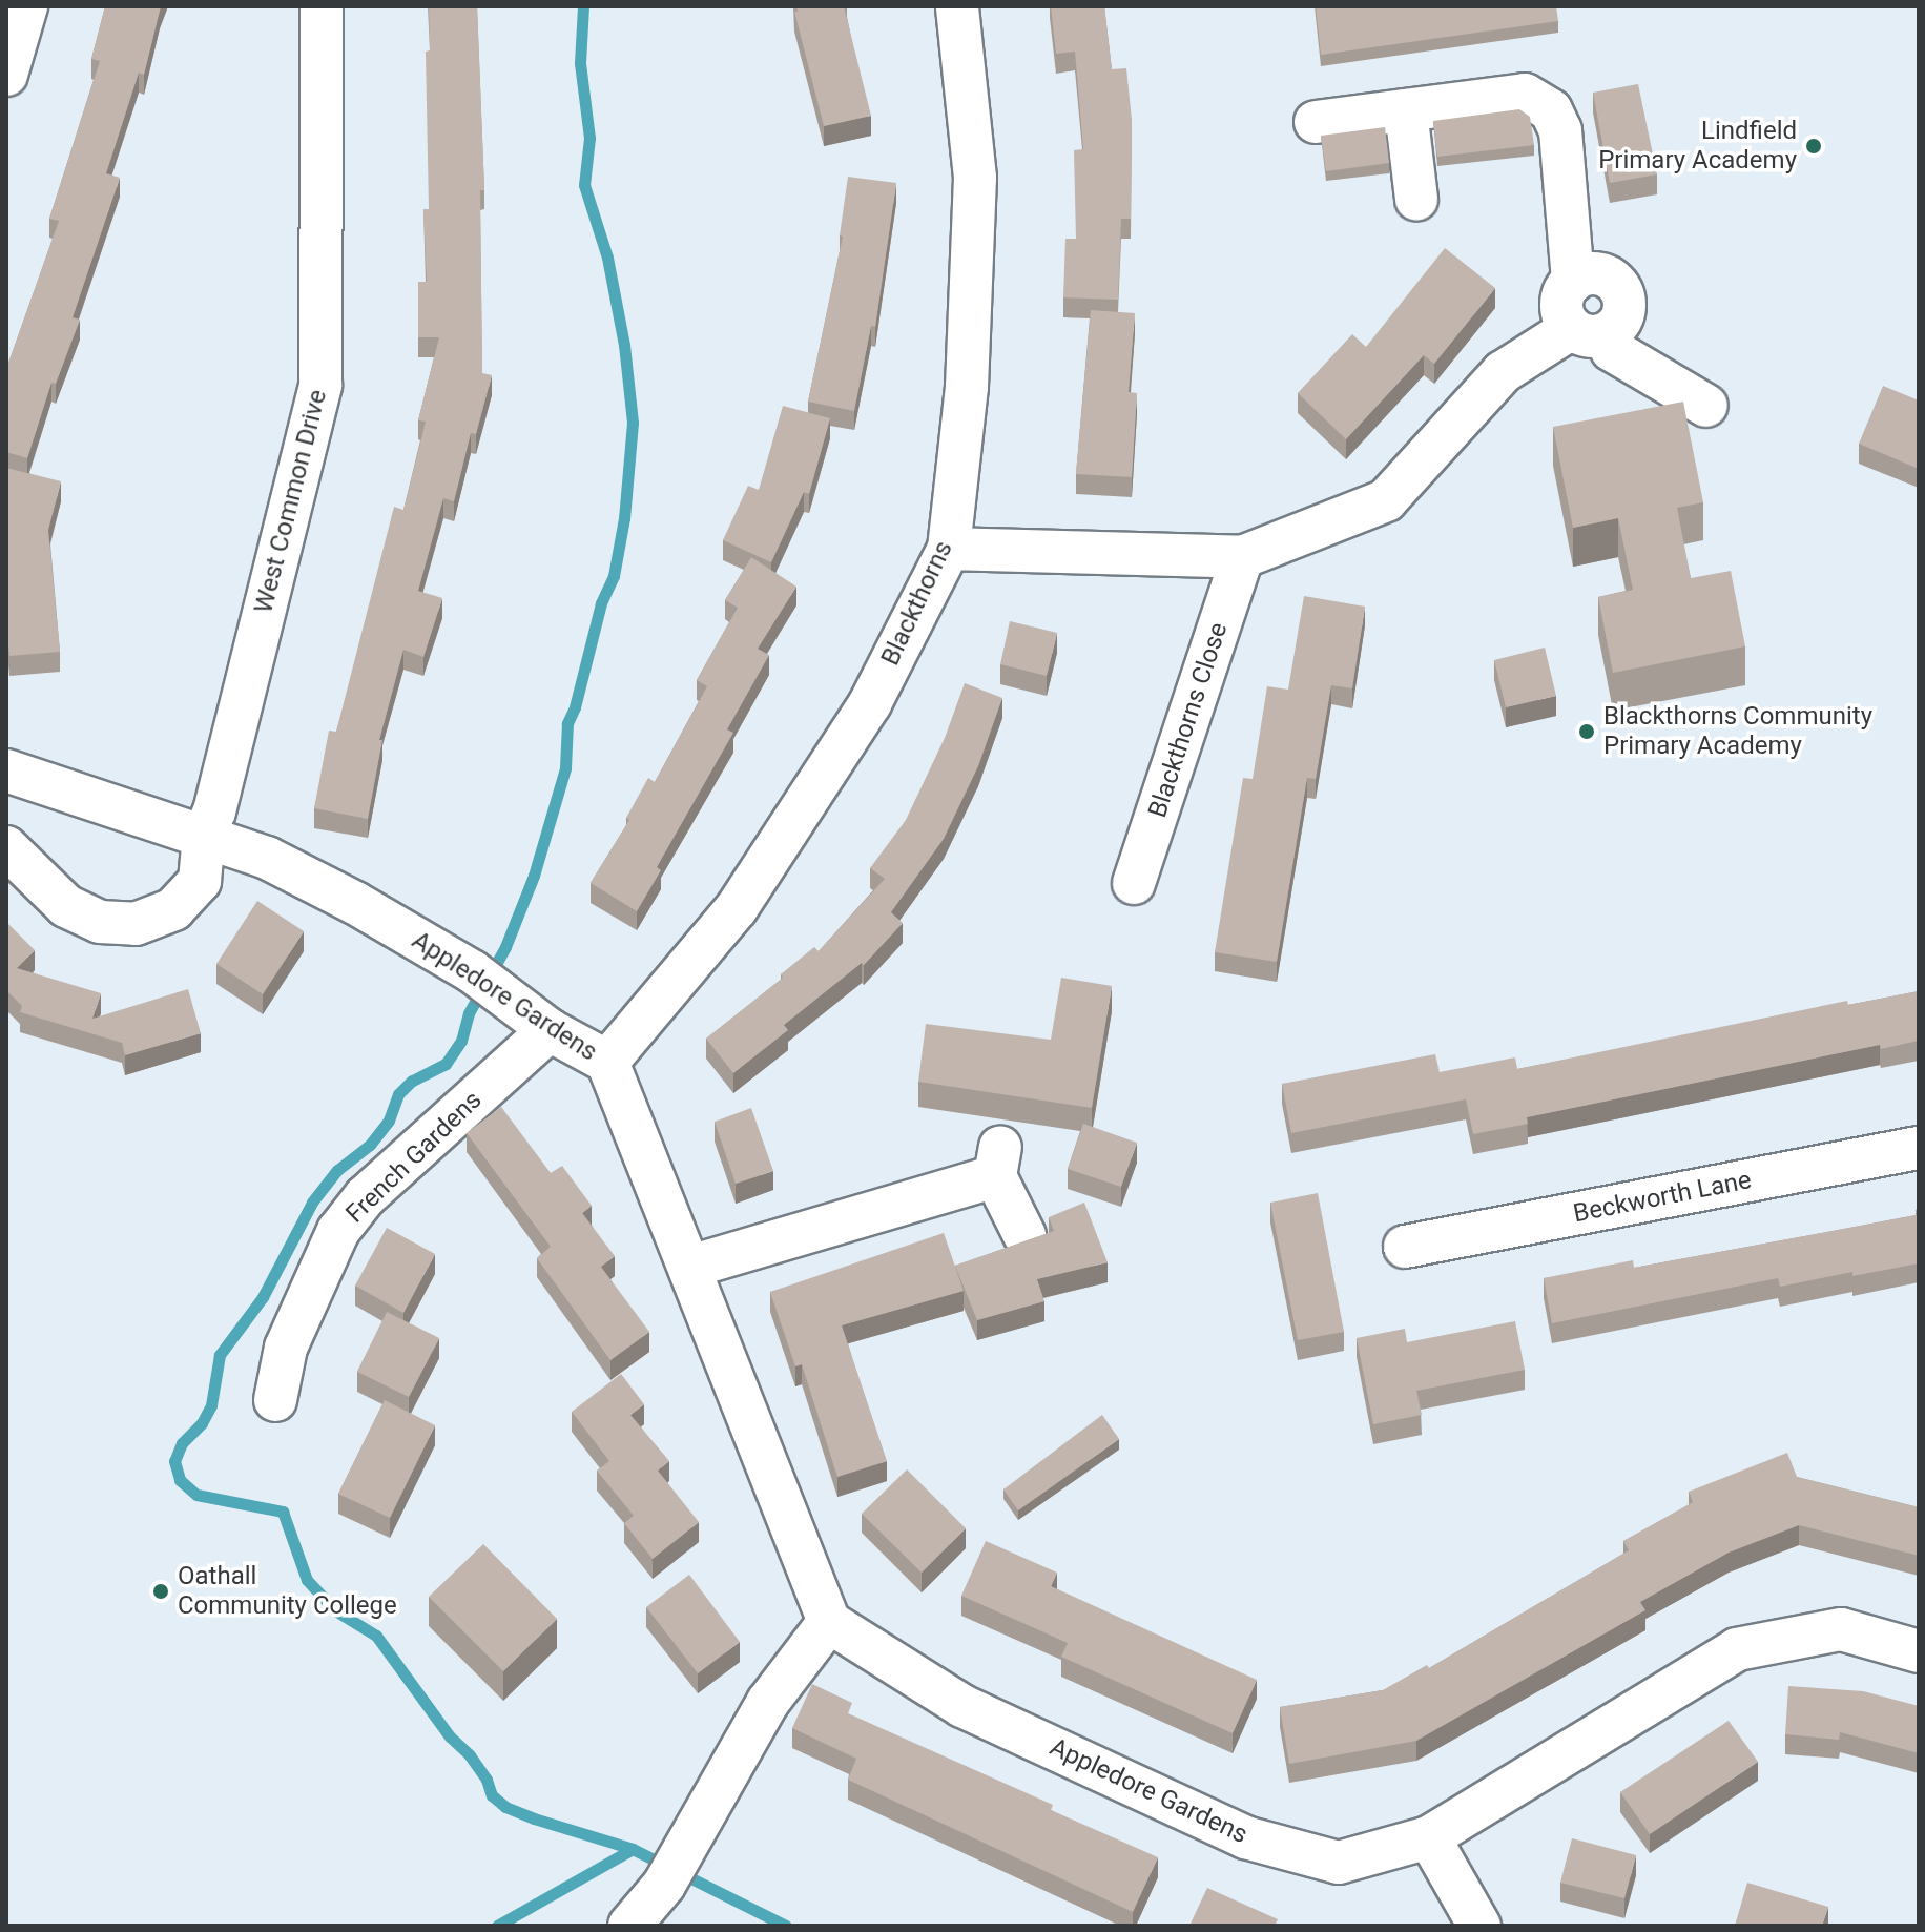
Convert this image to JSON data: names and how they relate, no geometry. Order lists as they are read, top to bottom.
{
  "streets": {
    "street": [
      "West Common Drive",
      "Blackthorns",
      "Blackthorns Close",
      "Appledore Gardens",
      "French Gardens",
      "Beckworth Lane"
    ]
  },
  "crossings": [
    ["West Common Drive", "Appledore Gardens"],
    ["Blackthorns", "Appledore Gardens"],
    ["Appledore Gardens", "French Gardens"]
  ],
  "places": ["Lindfield Primary Academy", "Blackthorns Community Primary Academy", "Oathall Community College"]
}
